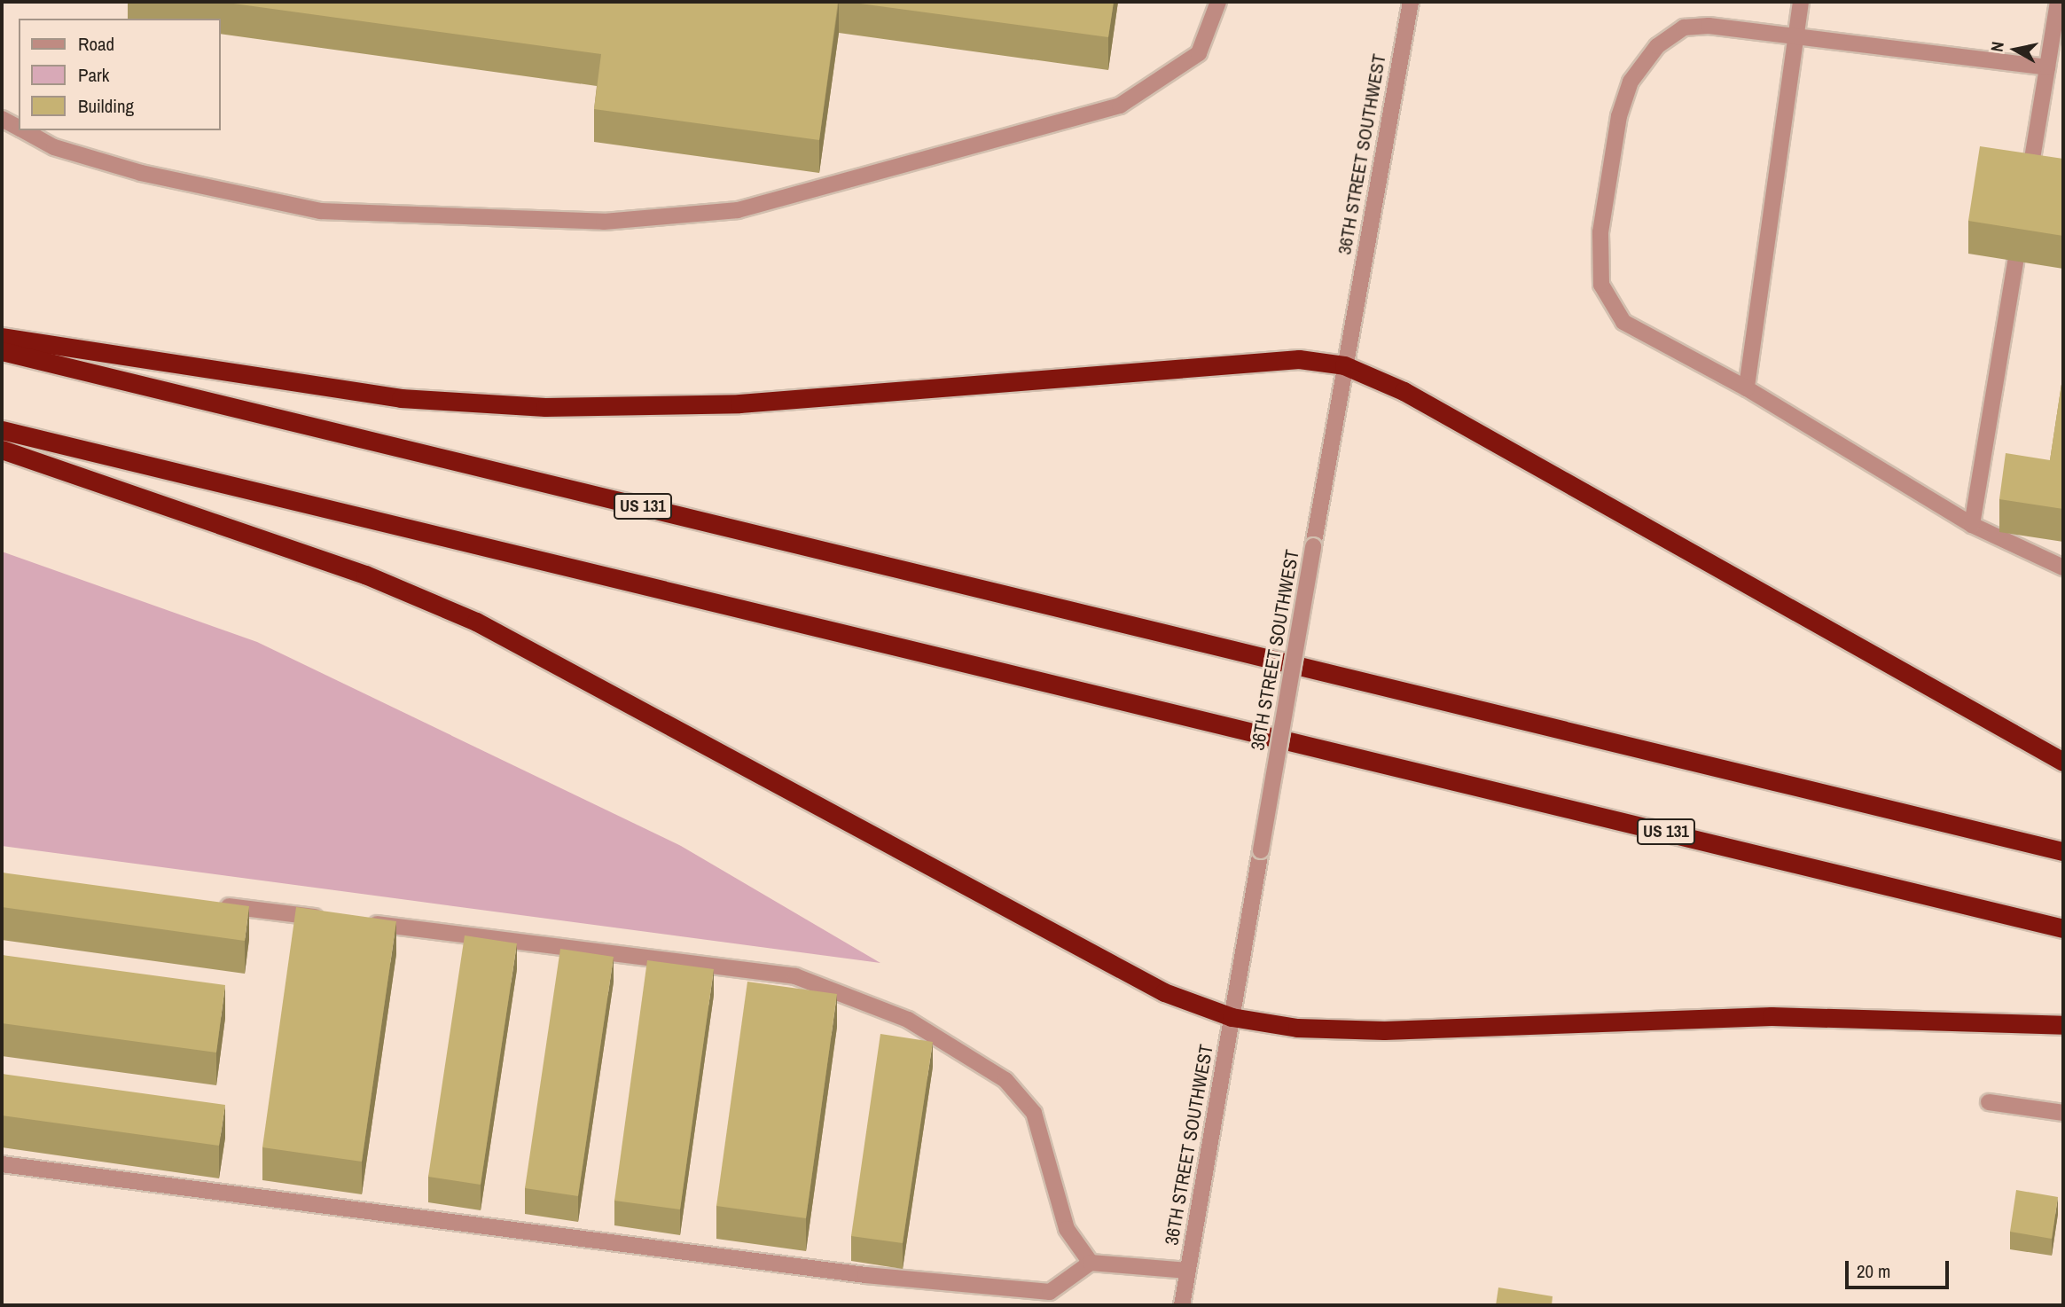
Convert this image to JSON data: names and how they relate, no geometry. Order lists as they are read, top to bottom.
{
  "streets": {
    "highway": ["US 131"],
    "street": ["36TH STREET SOUTHWEST"]
  },
  "legend": ["Road", "Park", "Building"],
  "scale_bar": "20 m",
  "north": "left"
}
